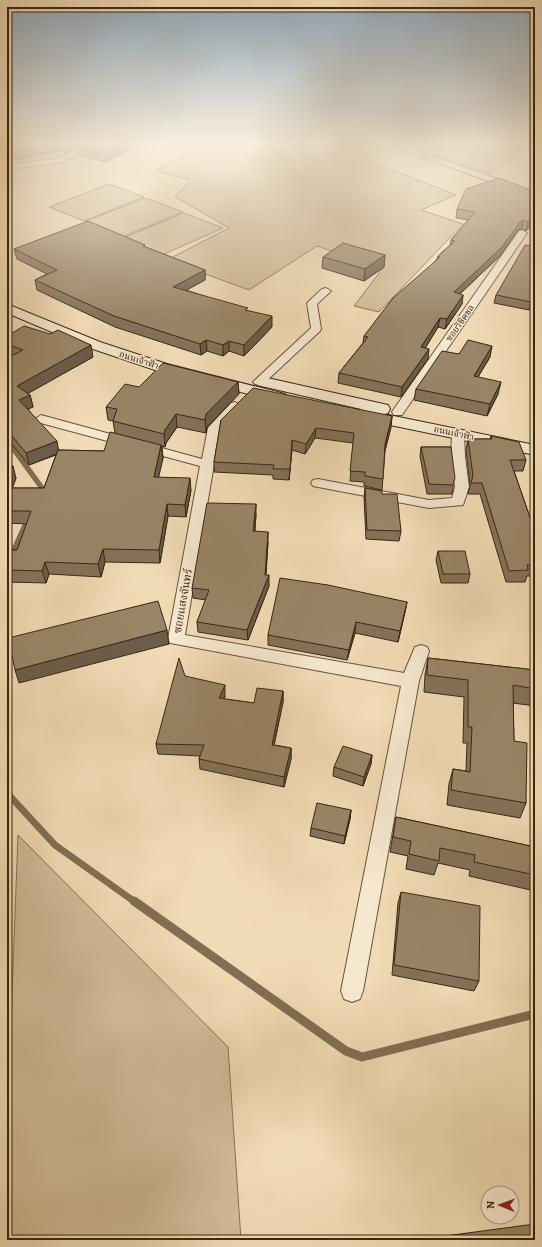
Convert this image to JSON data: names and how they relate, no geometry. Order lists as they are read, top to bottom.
{
  "streets": {
    "main road": ["ถนนเจ้าฟ้า"],
    "street": ["ซอยวิชิตชล", "ซอยแสงจันทร์"]
  },
  "crossings": [
    ["ซอยวิชิตชล", "ถนนเจ้าฟ้า"],
    ["ถนนเจ้าฟ้า", "ซอยแสงจันทร์"]
  ],
  "north": "left"
}
